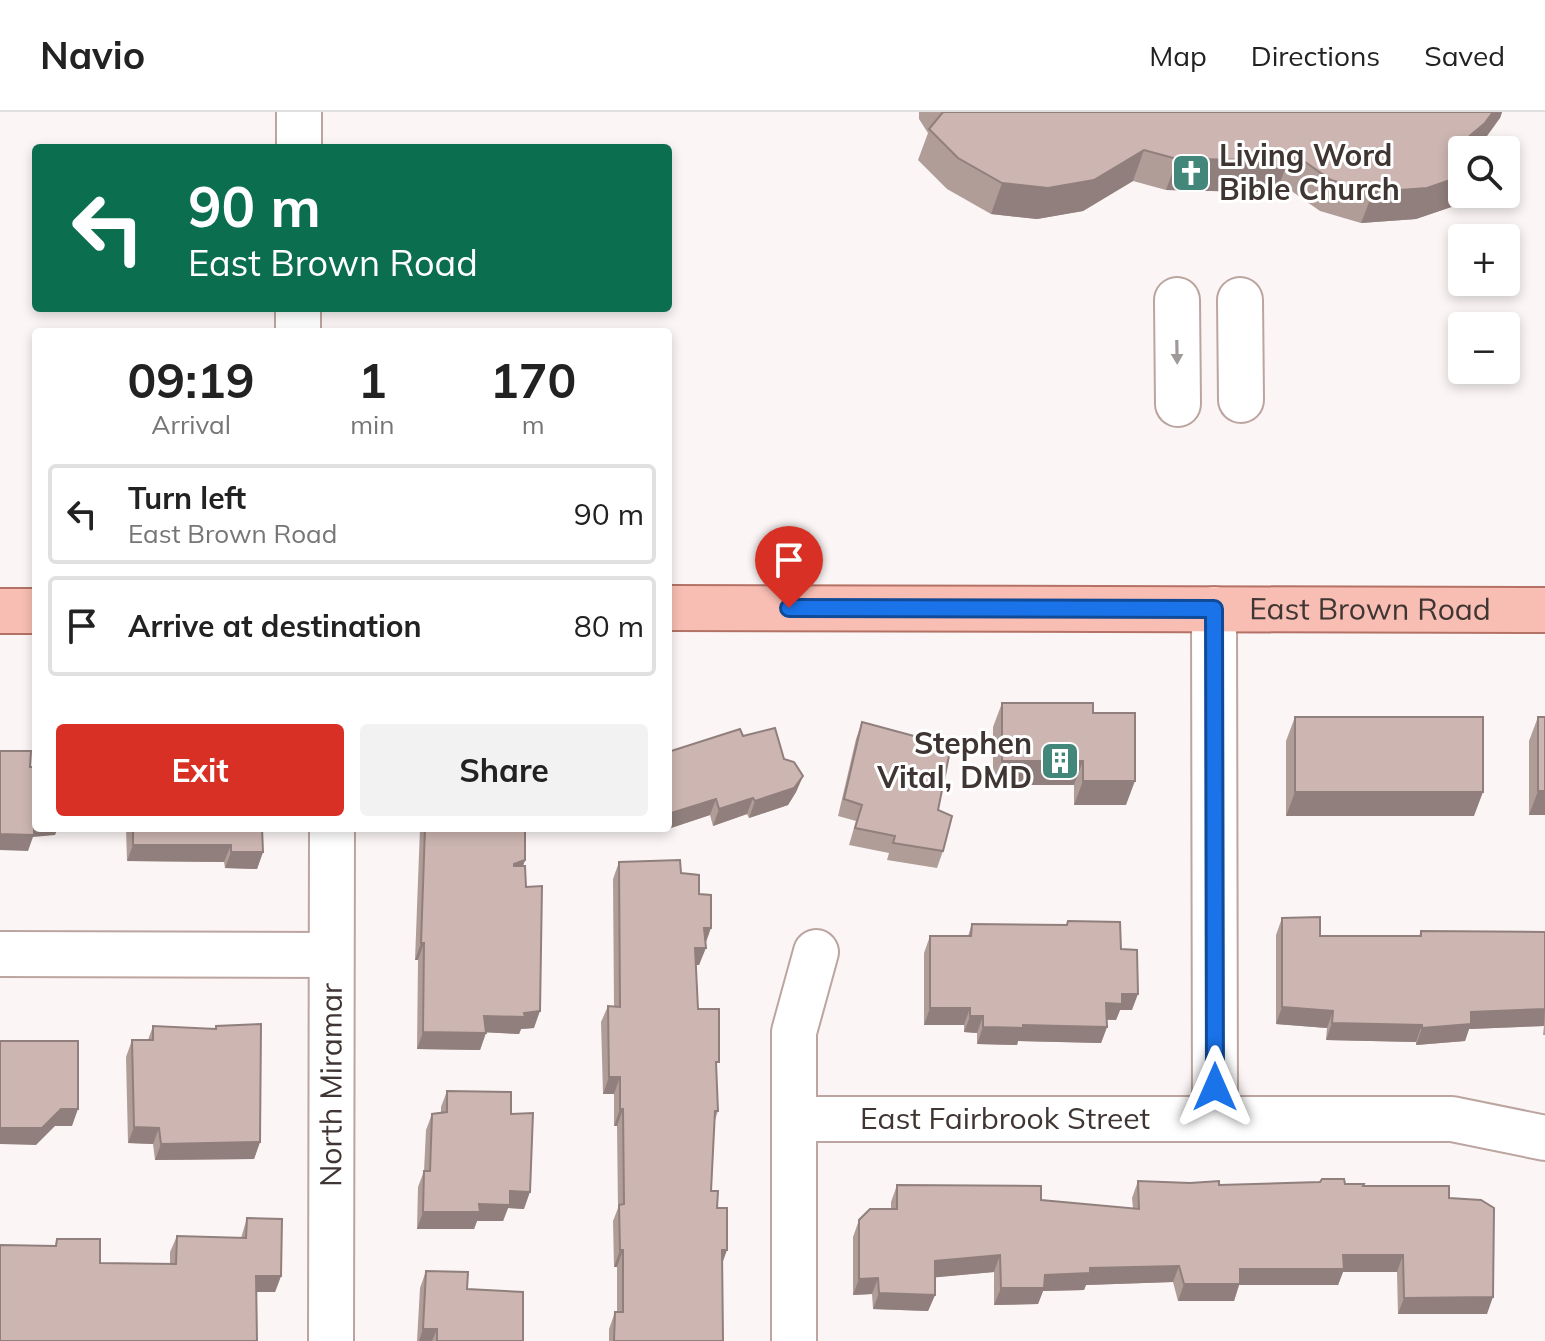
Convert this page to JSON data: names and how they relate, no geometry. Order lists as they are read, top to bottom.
{
  "streets": {
    "main road": ["East Brown Road"],
    "street": ["North Miramar", "East Fairbrook Street"]
  },
  "places": {
    "church": ["Living Word Bible Church"],
    "building": ["Stephen Vital, DMD"]
  },
  "page": {
    "header": "Navio",
    "nav": ["Map", "Directions", "Saved"],
    "map_buttons": ["+", "−"],
    "turn": ["90 m", "East Brown Road"],
    "eta": [
      "09:19",
      "Arrival",
      "1",
      "min",
      "170",
      "m"
    ],
    "list": [
      {
        "name": "Turn left",
        "note": "East Brown Road",
        "value": "90 m"
      },
      {
        "name": "Arrive at destination",
        "value": "80 m"
      }
    ],
    "buttons": ["Exit", "Share"]
  }
}
